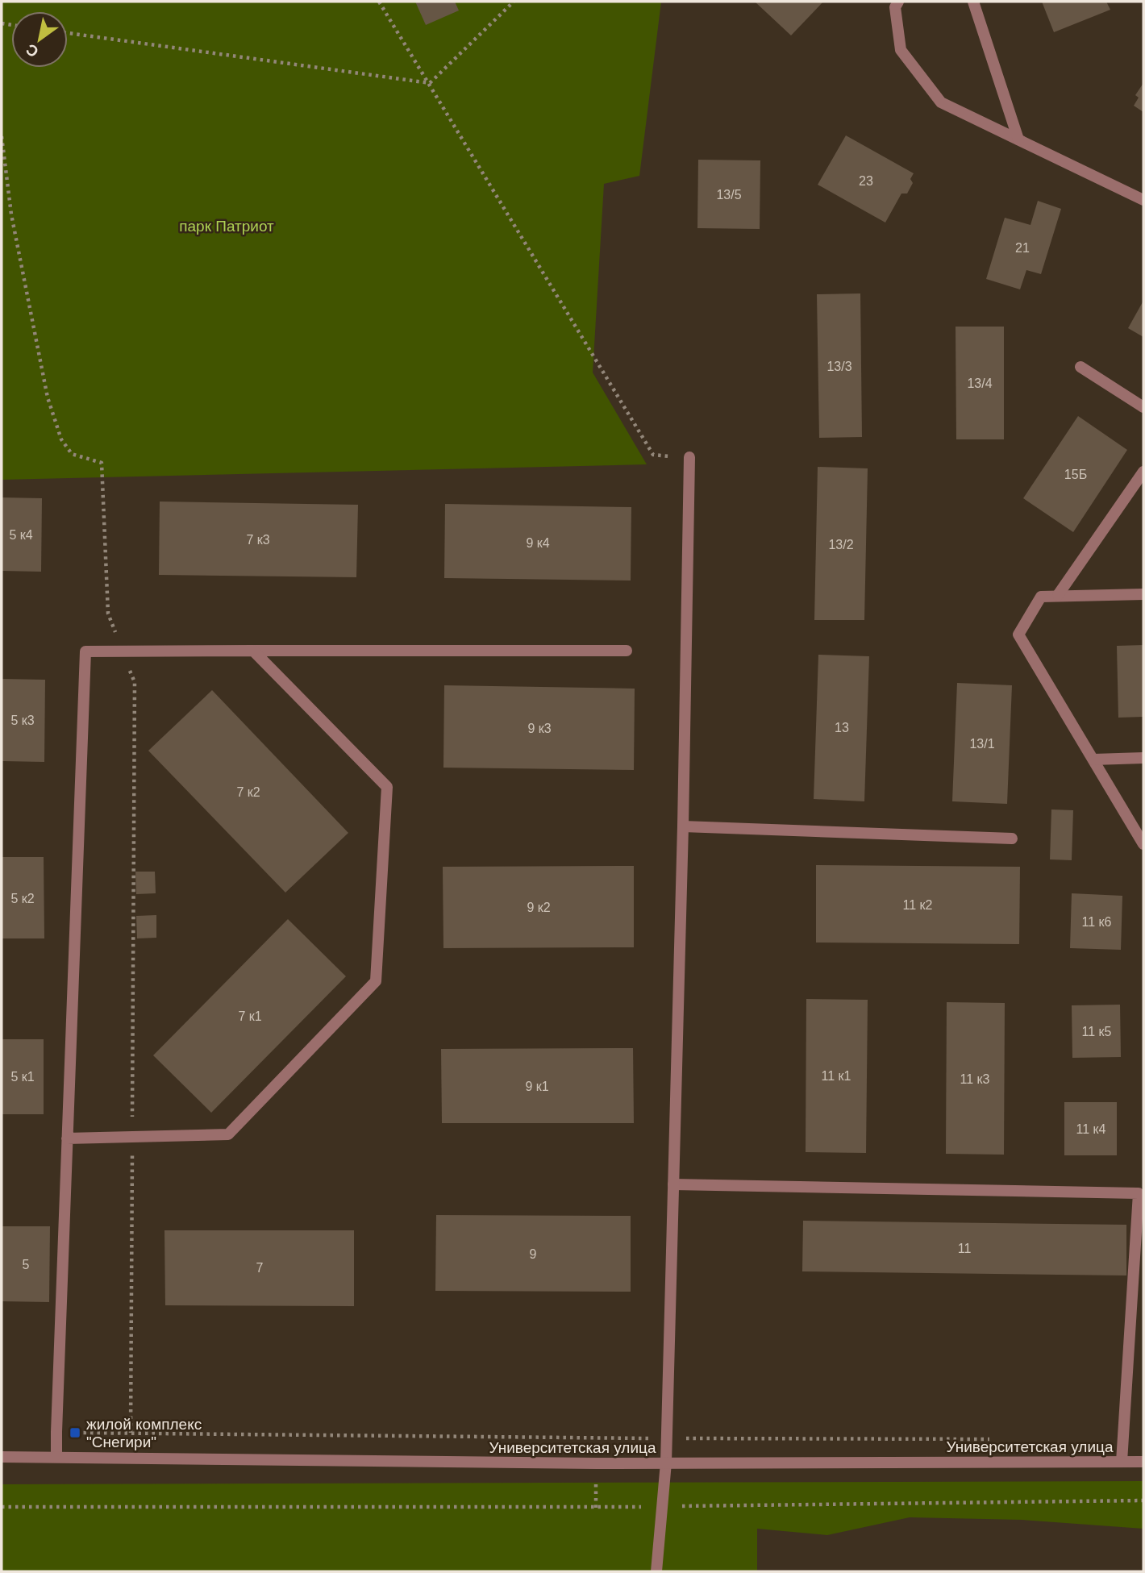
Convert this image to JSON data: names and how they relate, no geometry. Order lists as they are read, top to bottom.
{
  "streets": {
    "street": ["Университетская улица"]
  },
  "parks": ["парк Патриот"],
  "places": {
    "transit": ["жилой комплекс \"Снегири\""]
  },
  "house_numbers": [
    "23",
    "13/5",
    "21",
    "13/3",
    "13/4",
    "15Б",
    "5 к4",
    "7 к3",
    "9 к4",
    "13/2",
    "5 к3",
    "13",
    "9 к3",
    "13/1",
    "7 к2",
    "5 к2",
    "11 к2",
    "9 к2",
    "11 к6",
    "7 к1",
    "11 к5",
    "11 к1",
    "5 к1",
    "11 к3",
    "9 к1",
    "11 к4",
    "11",
    "9",
    "5",
    "7"
  ],
  "north": "bottom left"
}
